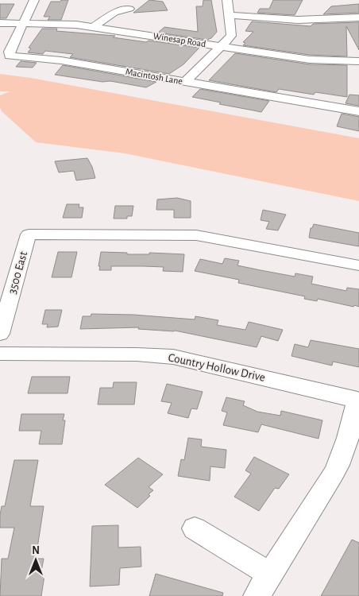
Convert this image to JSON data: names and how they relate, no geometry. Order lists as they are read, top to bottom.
{
  "streets": {
    "street": [
      "Winesap Road",
      "Macintosh Lane",
      "3500 East",
      "Country Hollow Drive"
    ]
  },
  "crossings": [
    ["Winesap Road", "Macintosh Lane"]
  ],
  "north": "top"
}
